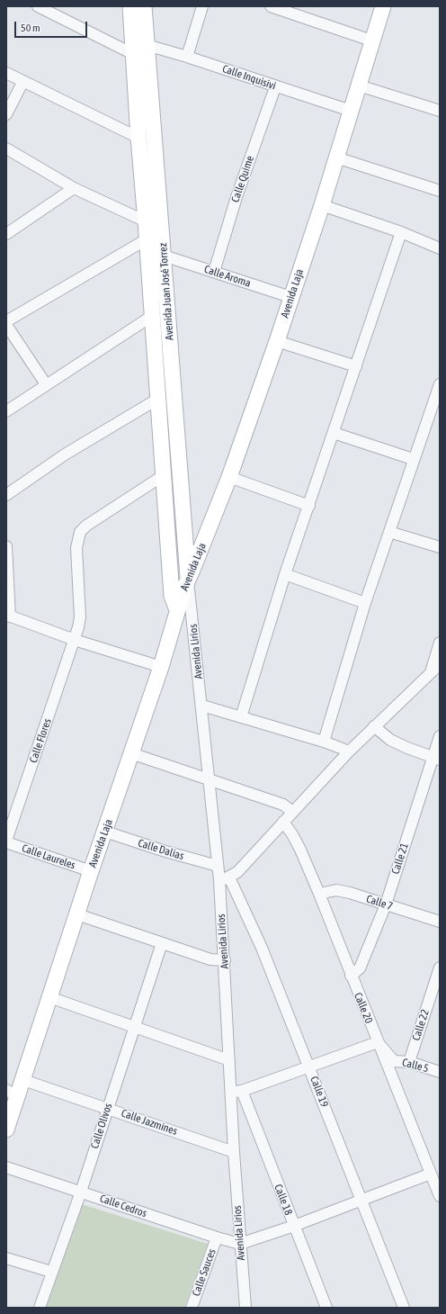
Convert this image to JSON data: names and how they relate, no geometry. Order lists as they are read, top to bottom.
{
  "streets": {
    "street": [
      "Calle Inquisivi",
      "Calle Quime",
      "Calle Aroma",
      "Avenida Juan José Torrez",
      "Avenida Laja",
      "Avenida Lirios",
      "Calle Flores",
      "Calle Dalias",
      "Calle Laureles",
      "Calle 21",
      "Calle 7",
      "Calle 20",
      "Calle 22",
      "Calle 5",
      "Calle 19",
      "Calle Jazmines",
      "Calle Olivos",
      "Calle 18",
      "Calle Cedros",
      "Calle Sauces"
    ]
  },
  "crossings": [
    ["Calle Inquisivi", "Calle Quime"],
    ["Calle Inquisivi", "Avenida Juan José Torrez"],
    ["Calle Inquisivi", "Avenida Laja"],
    ["Calle Quime", "Calle Aroma"],
    ["Calle Aroma", "Avenida Juan José Torrez"],
    ["Calle Aroma", "Avenida Laja"],
    ["Avenida Juan José Torrez", "Avenida Laja"],
    ["Avenida Juan José Torrez", "Avenida Lirios"],
    ["Avenida Laja", "Avenida Lirios"],
    ["Avenida Laja", "Calle Dalias"],
    ["Avenida Laja", "Calle Laureles"],
    ["Avenida Laja", "Calle Jazmines"],
    ["Avenida Lirios", "Calle Dalias"],
    ["Avenida Lirios", "Calle 19"],
    ["Avenida Lirios", "Calle Jazmines"],
    ["Avenida Lirios", "Calle 18"],
    ["Avenida Lirios", "Calle Cedros"],
    ["Calle Flores", "Calle Laureles"],
    ["Calle 21", "Calle 7"],
    ["Calle 21", "Calle 20"],
    ["Calle 7", "Calle 20"],
    ["Calle 20", "Calle 5"],
    ["Calle 22", "Calle 5"],
    ["Calle Jazmines", "Calle Olivos"],
    ["Calle Olivos", "Calle Cedros"],
    ["Calle Cedros", "Calle Sauces"]
  ],
  "scale_bar": "50 m"
}
